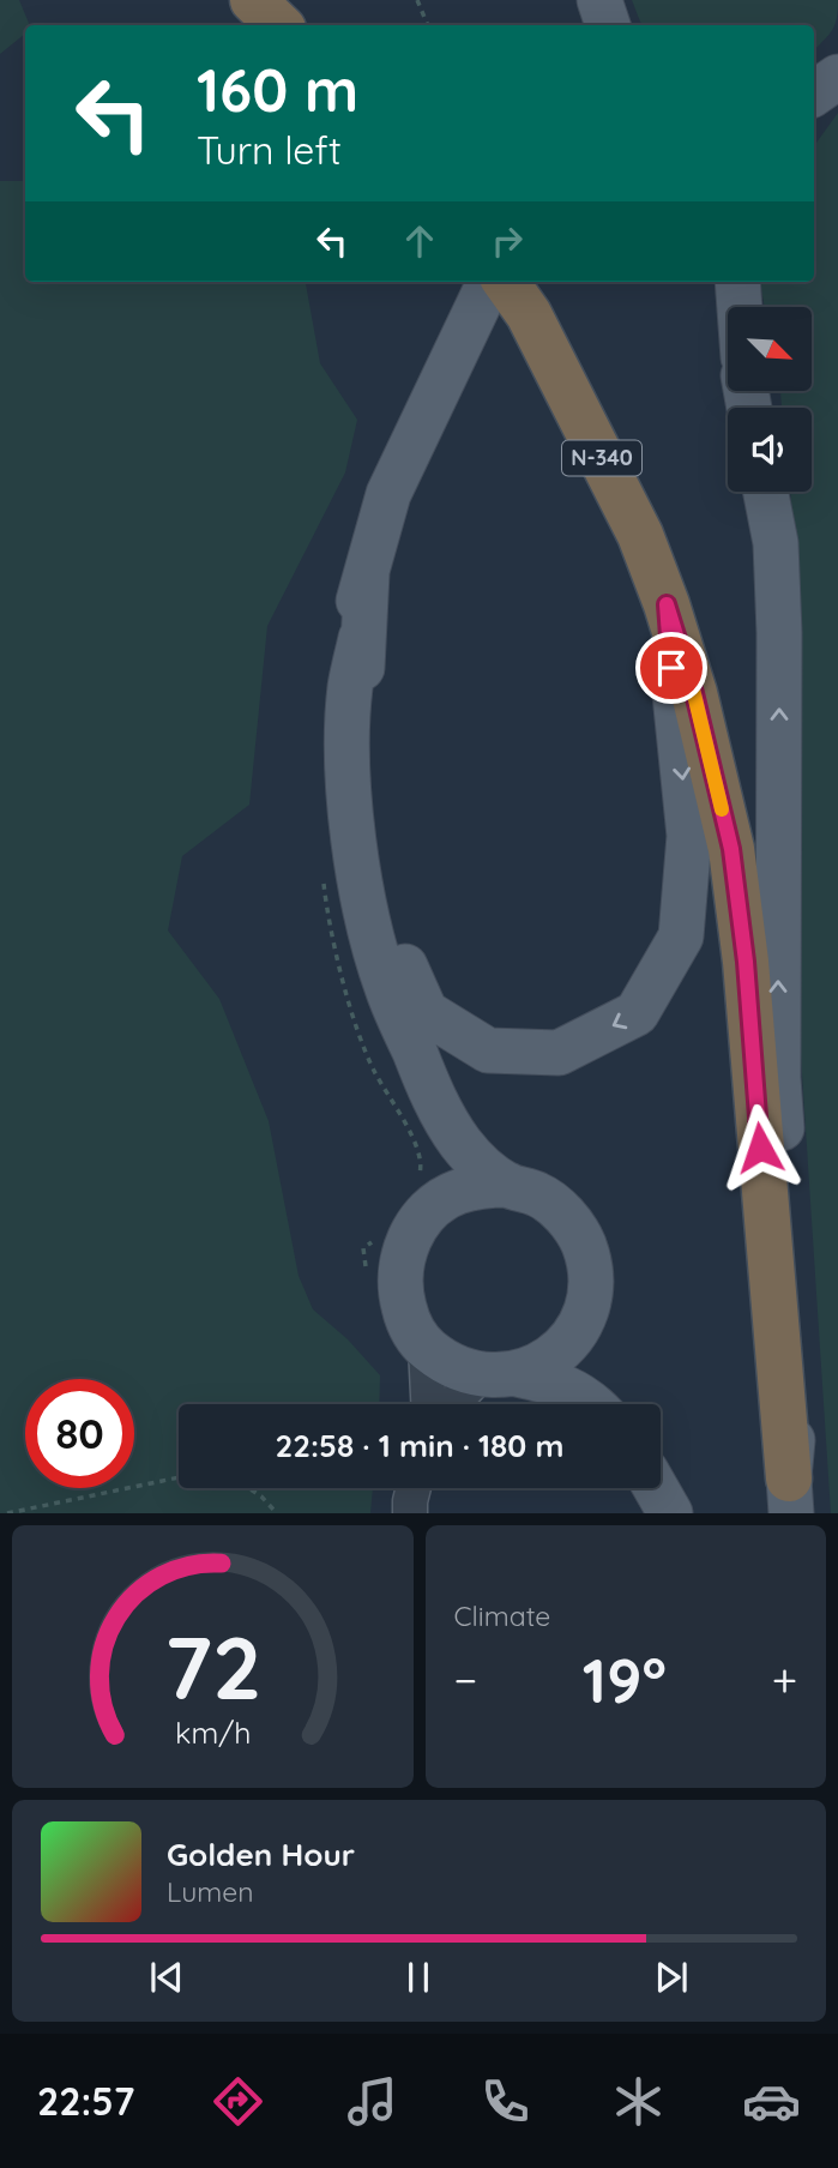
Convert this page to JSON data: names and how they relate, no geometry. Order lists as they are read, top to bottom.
{
  "streets": {
    "highway": ["N-340"]
  },
  "north": "bottom right",
  "page": {
    "turn": ["160 m", "Turn left"],
    "limit": "80",
    "trip": "22:58 · 1 min · 180 m",
    "tile": "Climate",
    "heat": ["−", "19°", "+"],
    "song": ["Golden Hour", "Lumen"],
    "tabs": "22:57",
    "gauge": ["72", "km/h"]
  }
}
